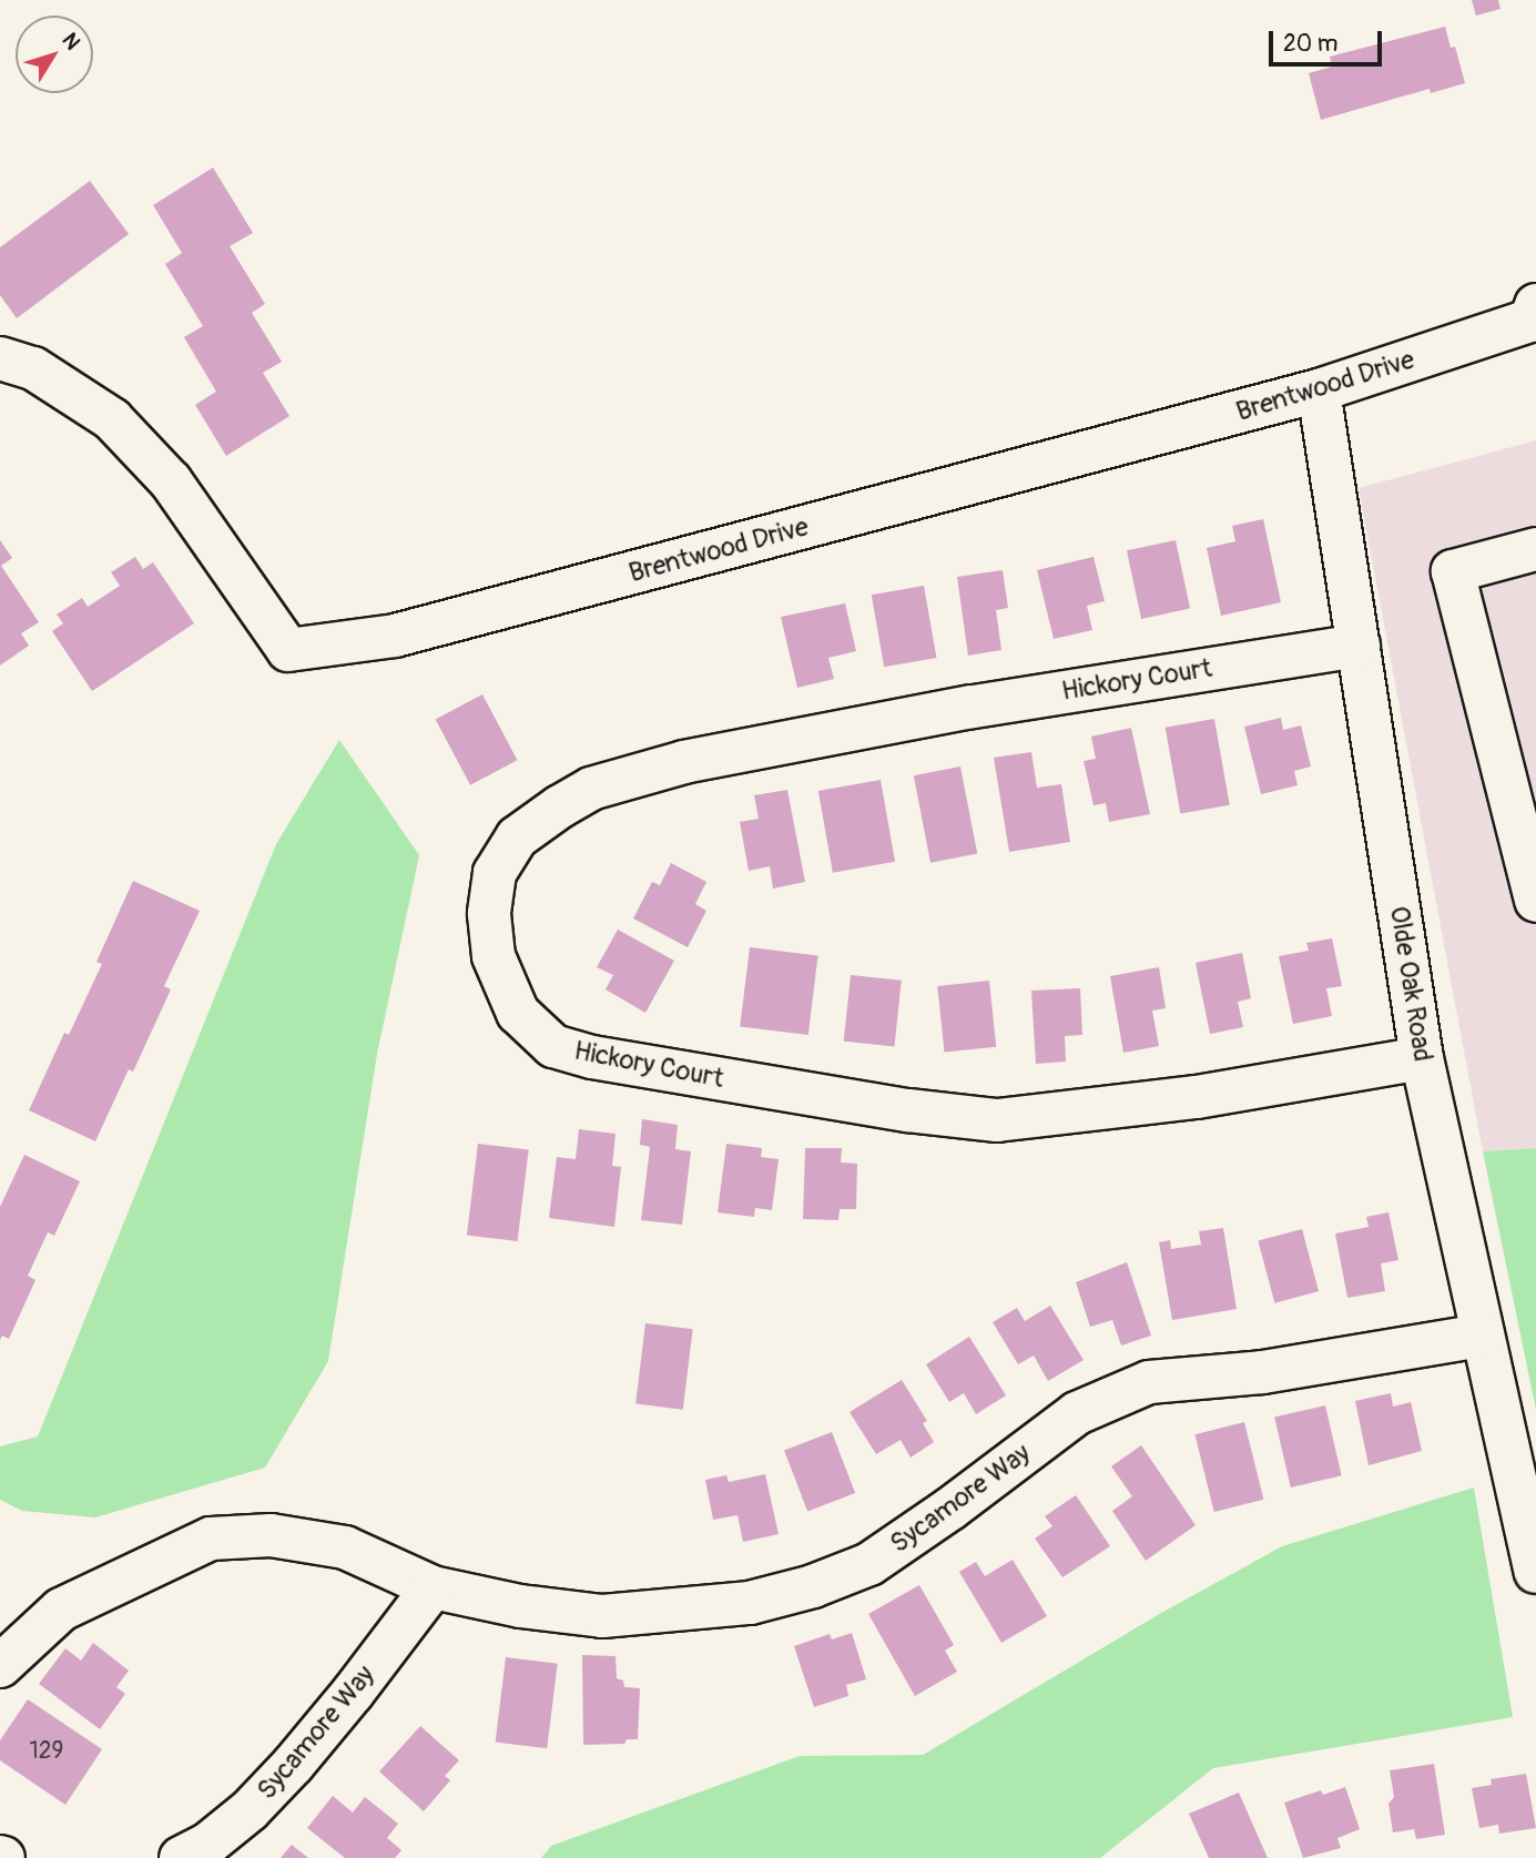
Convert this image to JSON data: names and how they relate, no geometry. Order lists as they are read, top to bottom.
{
  "streets": {
    "street": [
      "Brentwood Drive",
      "Hickory Court",
      "Olde Oak Road",
      "Sycamore Way"
    ]
  },
  "crossings": [
    ["Brentwood Drive", "Olde Oak Road"],
    ["Hickory Court", "Olde Oak Road"],
    ["Olde Oak Road", "Sycamore Way"]
  ],
  "house_numbers": ["129"],
  "scale_bar": "20 m",
  "north": "top right"
}
